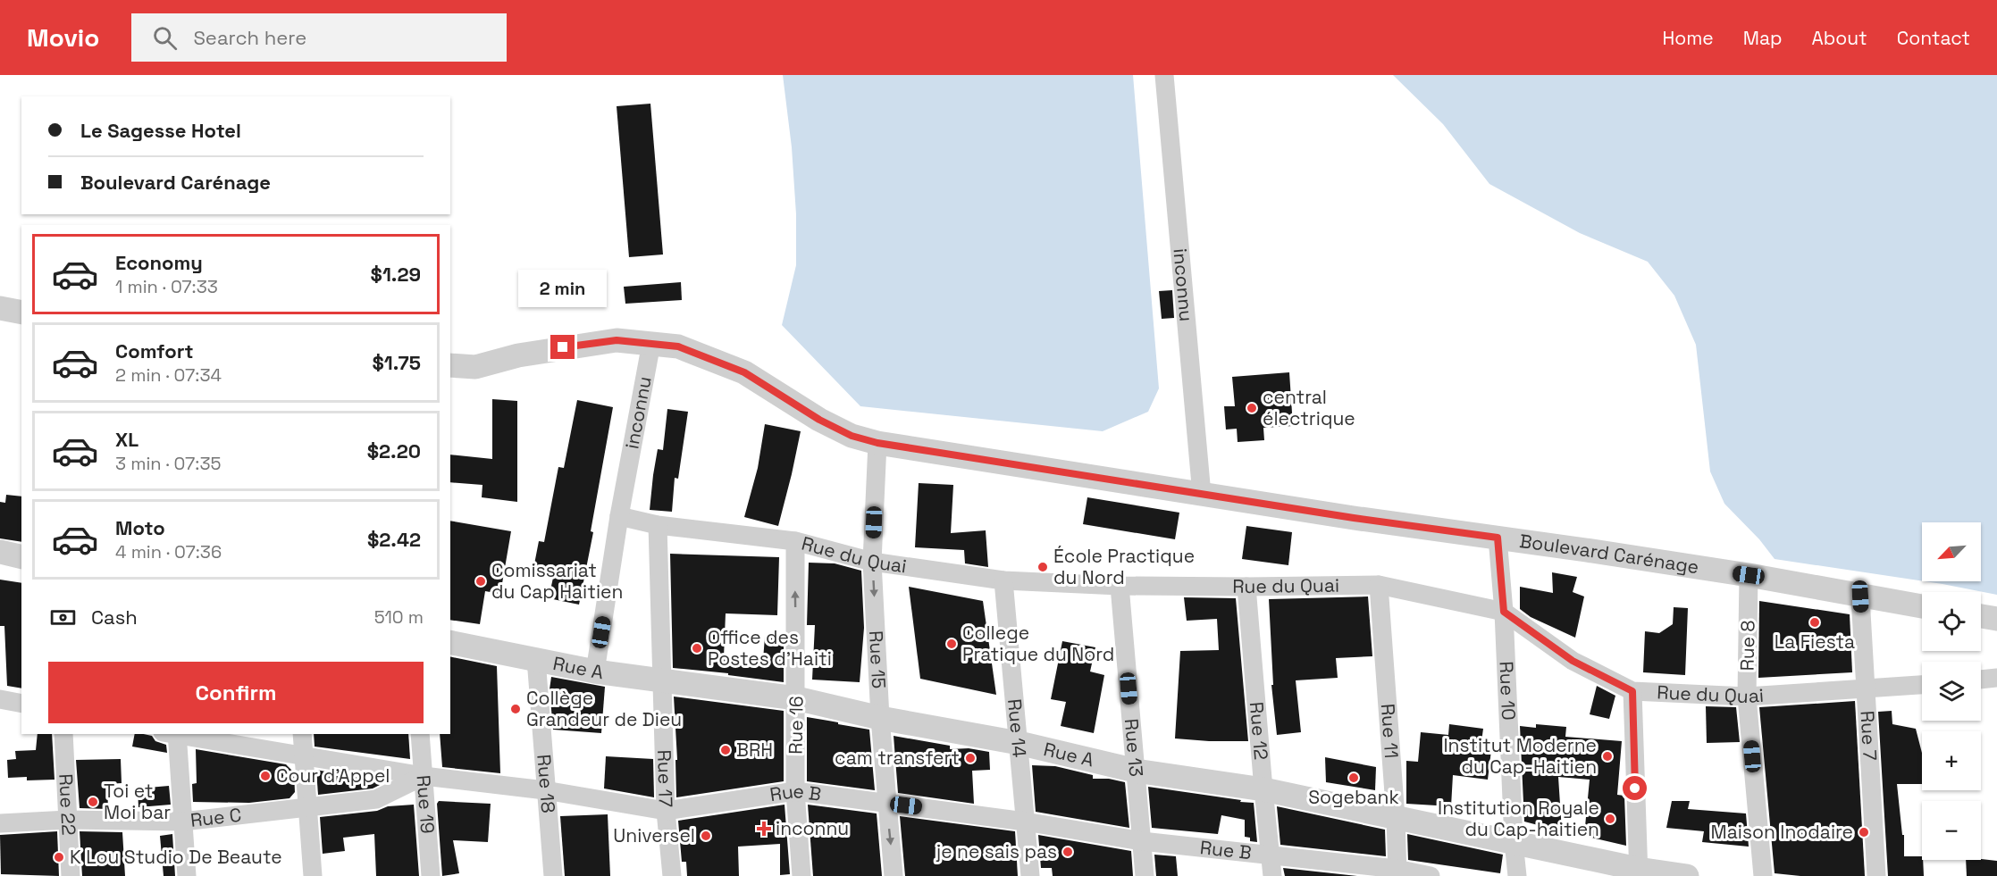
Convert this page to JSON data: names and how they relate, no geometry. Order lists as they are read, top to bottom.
{
  "streets": {
    "street": [
      "inconnu",
      "Rue du Quai",
      "Boulevard Carénage",
      "Rue 8",
      "Rue 15",
      "Rue A",
      "Rue 10",
      "Rue 16",
      "Rue 14",
      "Rue 11",
      "Rue 12",
      "Rue 7",
      "Rue 13",
      "Rue 17",
      "Rue 18",
      "Rue B",
      "Rue 22",
      "Rue 19",
      "Rue C"
    ]
  },
  "crossings": [
    ["inconnu", "Rue du Quai"],
    ["inconnu", "Boulevard Carénage"],
    ["inconnu", "Rue A"],
    ["Rue du Quai", "Rue 8"],
    ["Rue du Quai", "Rue 15"],
    ["Rue du Quai", "Rue 10"],
    ["Rue du Quai", "Rue 16"],
    ["Rue du Quai", "Rue 14"],
    ["Rue du Quai", "Rue 11"],
    ["Rue du Quai", "Rue 12"],
    ["Rue du Quai", "Rue 7"],
    ["Rue du Quai", "Rue 13"],
    ["Boulevard Carénage", "Rue 8"],
    ["Boulevard Carénage", "Rue 15"],
    ["Boulevard Carénage", "Rue 10"],
    ["Boulevard Carénage", "Rue 7"],
    ["Rue 15", "Rue A"],
    ["Rue 15", "Rue B"],
    ["Rue A", "Rue 10"],
    ["Rue A", "Rue 16"],
    ["Rue A", "Rue 14"],
    ["Rue A", "Rue 11"],
    ["Rue A", "Rue 12"],
    ["Rue A", "Rue 13"],
    ["Rue A", "Rue 17"],
    ["Rue A", "Rue 18"],
    ["Rue 16", "Rue B"],
    ["Rue 14", "Rue B"],
    ["Rue 11", "Rue B"],
    ["Rue 12", "Rue B"],
    ["Rue 13", "Rue B"],
    ["Rue 17", "Rue B"],
    ["Rue 18", "Rue B"],
    ["Rue B", "Rue 19"],
    ["Rue B", "Rue C"],
    ["Rue 22", "Rue C"],
    ["Rue 19", "Rue C"]
  ],
  "one_way": ["Rue 15"],
  "places": {
    "other": [
      "central électrique",
      "École Practique du Nord",
      "Comissariat du Cap Haitien",
      "La Fiesta",
      "College Pratique du Nord",
      "Office des Postes d'Haiti",
      "Collège Grandeur de Dieu",
      "BRH",
      "Institut Moderne du Cap-Haitien",
      "cam transfert",
      "Cour d'Appel",
      "Sogebank",
      "Toi et Moi bar",
      "Institution Royale du Cap-haitien",
      "Maison Inodaire",
      "Universel",
      "je ne sais pas",
      "K Lou Studio De Beaute"
    ],
    "health": ["inconnu"]
  },
  "north": "bottom left",
  "page": {
    "header": "Movio",
    "search": "Search here",
    "nav": [
      "Home",
      "Map",
      "About",
      "Contact"
    ],
    "banner": ["Le Sagesse Hotel", "Boulevard Carénage"],
    "list": [
      {
        "name": "Economy",
        "note": "1 min · 07:33",
        "value": "$1.29"
      },
      {
        "name": "Comfort",
        "note": "2 min · 07:34",
        "value": "$1.75"
      },
      {
        "name": "XL",
        "note": "3 min · 07:35",
        "value": "$2.20"
      },
      {
        "name": "Moto",
        "note": "4 min · 07:36",
        "value": "$2.42"
      }
    ],
    "bubble": "2 min",
    "map_buttons": ["+", "−"],
    "pay": ["Cash", "510 m"],
    "buttons": "Confirm"
  }
}
